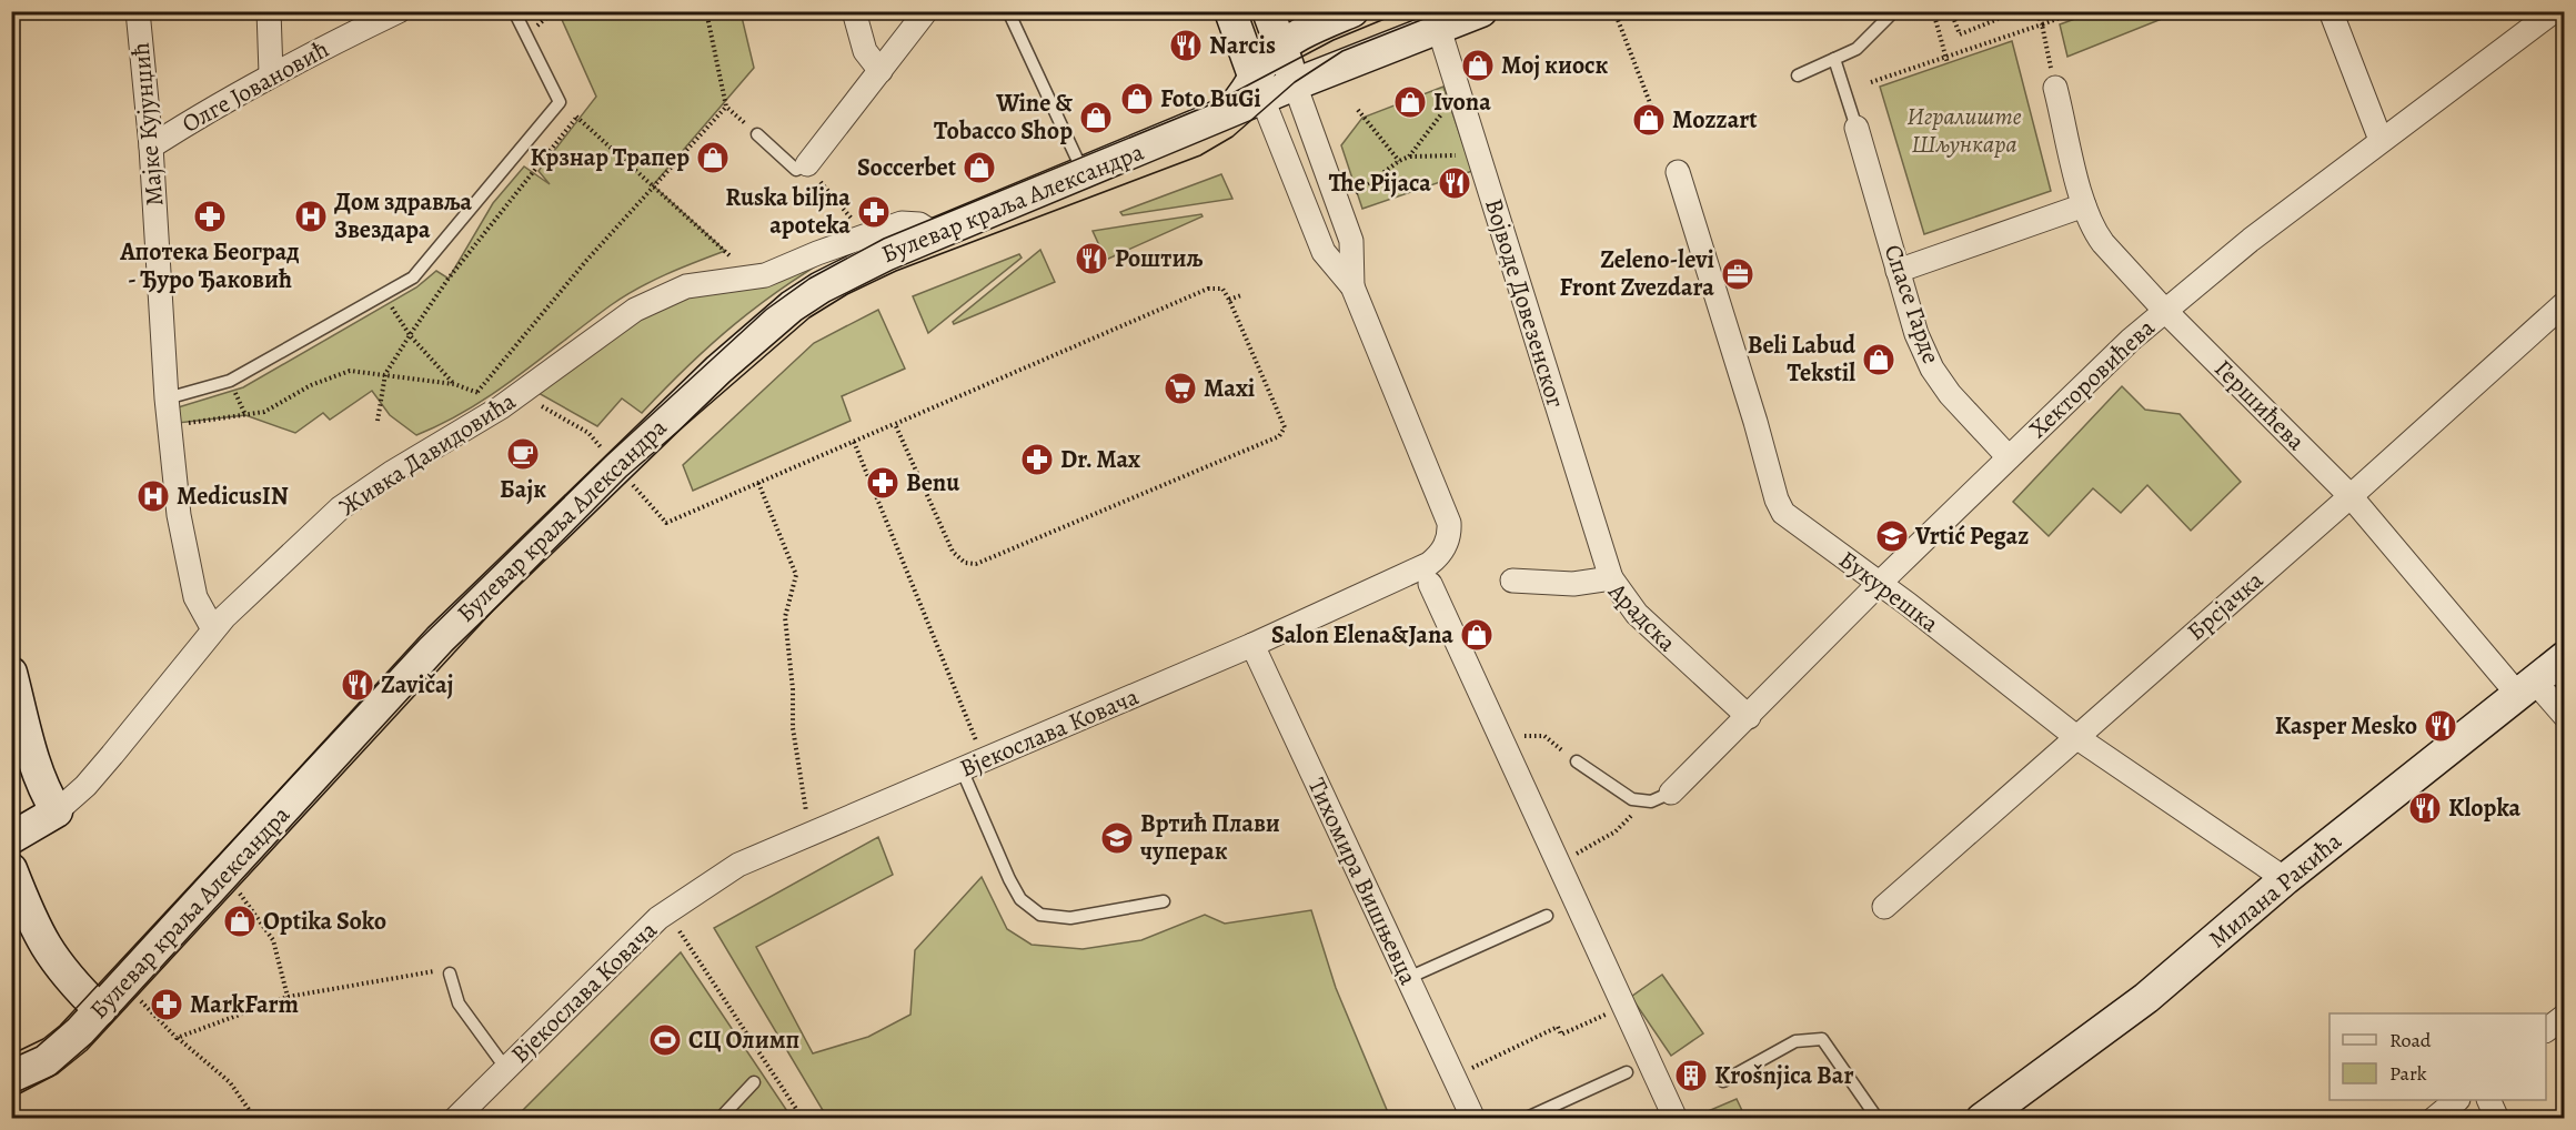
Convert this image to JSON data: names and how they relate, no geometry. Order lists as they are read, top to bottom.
{
  "streets": {
    "main road": ["Булевар краља Александра", "Живка Давидовића", "Милана Ракића"],
    "street": [
      "Олге Јовановић",
      "Мајке Кујунџић",
      "Војводе Довезенског",
      "Спасе Гарде",
      "Хекторовићева",
      "Гершићева",
      "Букурешка",
      "Брсјачка",
      "Арадска",
      "Вјекослава Ковача",
      "Тихомира Вишњевца"
    ]
  },
  "crossings": [
    ["Олге Јовановић", "Мајке Кујунџић"],
    ["Мајке Кујунџић", "Живка Давидовића"],
    ["Булевар краља Александра", "Војводе Довезенског"],
    ["Булевар краља Александра", "Живка Давидовића"],
    ["Булевар краља Александра", "Вјекослава Ковача"],
    ["Војводе Довезенског", "Арадска"],
    ["Спасе Гарде", "Хекторовићева"],
    ["Хекторовићева", "Гершићева"],
    ["Хекторовићева", "Букурешка"],
    ["Хекторовићева", "Арадска"],
    ["Гершићева", "Брсјачка"],
    ["Гершићева", "Милана Ракића"],
    ["Букурешка", "Брсјачка"],
    ["Букурешка", "Милана Ракића"],
    ["Вјекослава Ковача", "Тихомира Вишњевца"]
  ],
  "parks": ["Игралиште Шљункара"],
  "places": {
    "restaurant": [
      "Narcis",
      "The Pijaca",
      "Роштиљ",
      "Zavičaj",
      "Kasper Mesko",
      "Klopka"
    ],
    "shop": [
      "Мој киоск",
      "Foto BuGi",
      "Ivona",
      "Wine & Tobacco Shop",
      "Mozzart",
      "Крзнар Трапер",
      "Soccerbet",
      "Beli Labud Tekstil",
      "Salon Elena&Jana",
      "Optika Soko"
    ],
    "pharmacy": [
      "Ruska biljna apoteka",
      "Апотека Београд - Ђуро Ђаковић",
      "Dr. Max",
      "Benu",
      "MarkFarm"
    ],
    "hospital": ["Дом здравља Звездара", "MedicusIN"],
    "office": ["Zeleno-levi Front Zvezdara"],
    "supermarket": ["Maxi"],
    "cafe": ["Бајк"],
    "school or university": ["Vrtić Pegaz", "Вртић Плави чуперак"],
    "sports": ["СЦ Олимп"],
    "building": ["Krošnjica Bar"]
  },
  "legend": ["Road", "Park"]
}
